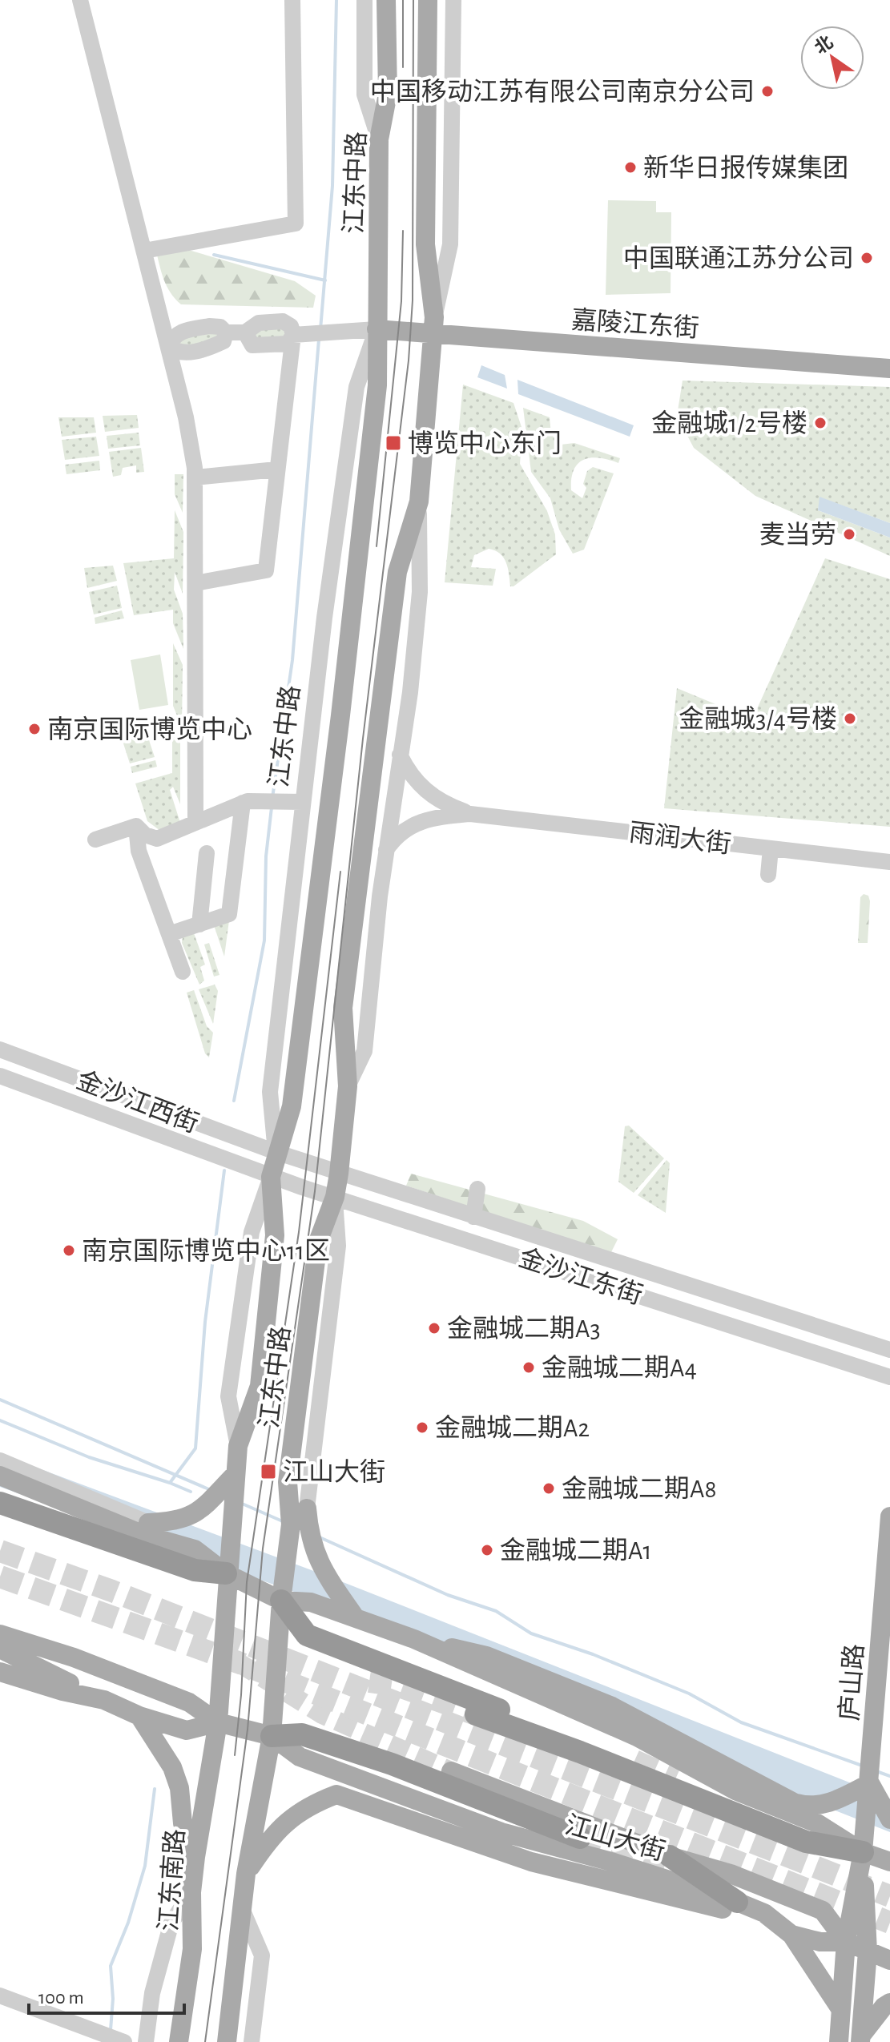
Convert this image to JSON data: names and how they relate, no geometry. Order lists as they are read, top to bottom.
{
  "streets": {
    "main road": [
      "江东中路",
      "嘉陵江东街",
      "庐山路",
      "江山大街",
      "江东南路"
    ],
    "street": ["雨润大街", "金沙江西街", "金沙江东街"]
  },
  "crossings": [
    ["江东中路", "嘉陵江东街"],
    ["江东中路", "金沙江西街"],
    ["江东中路", "金沙江东街"],
    ["江东中路", "江山大街"],
    ["江东中路", "江东南路"],
    ["金沙江西街", "金沙江东街"],
    ["庐山路", "江山大街"],
    ["江山大街", "江东南路"]
  ],
  "places": {
    "other": [
      "中国移动江苏有限公司南京分公司",
      "新华日报传媒集团",
      "中国联通江苏分公司",
      "金融城1/2号楼",
      "麦当劳",
      "金融城3/4号楼",
      "南京国际博览中心",
      "南京国际博览中心11区",
      "金融城二期A3",
      "金融城二期A4",
      "金融城二期A2",
      "金融城二期A8",
      "金融城二期A1"
    ],
    "transit": ["博览中心东门", "江山大街"]
  },
  "scale_bar": "100 m",
  "north": "top left"
}
